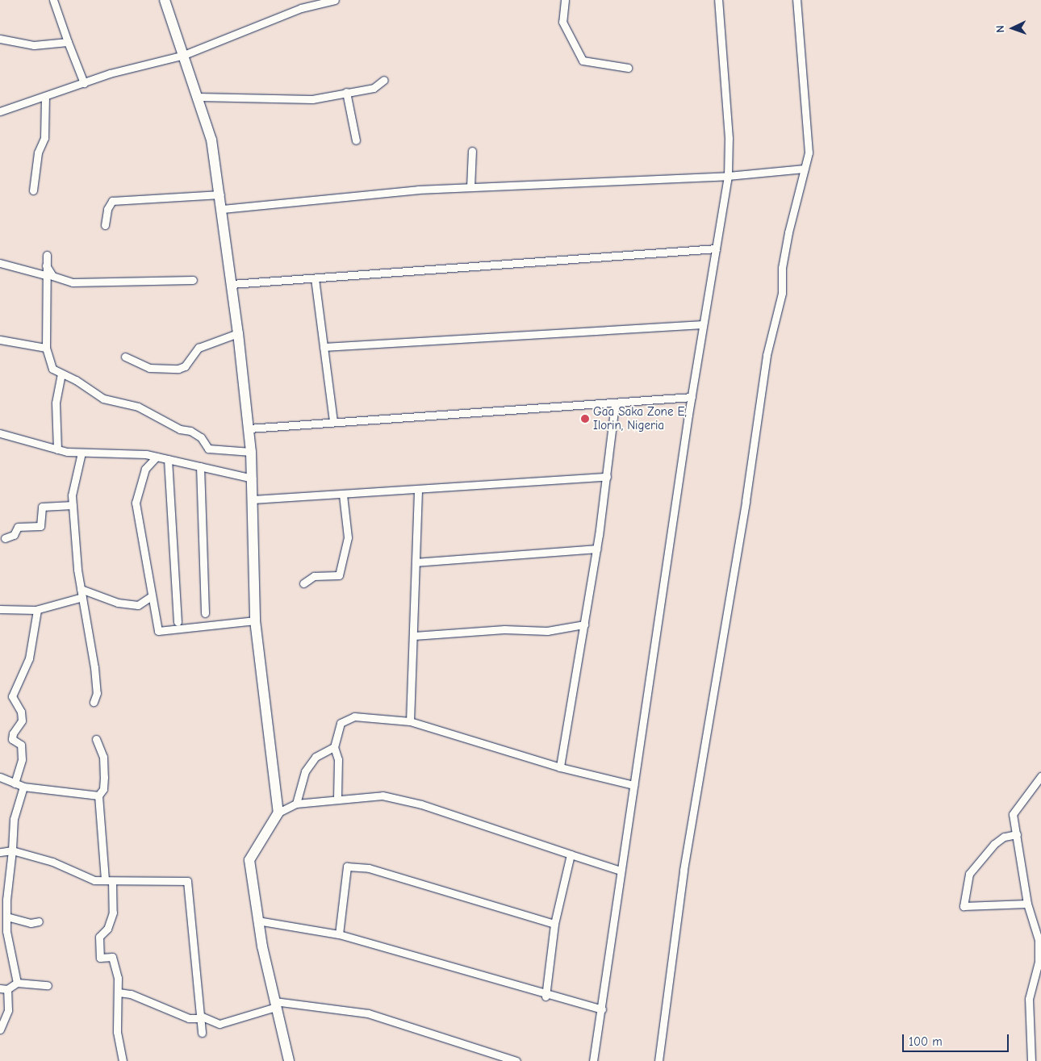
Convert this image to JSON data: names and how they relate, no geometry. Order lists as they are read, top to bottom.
{
  "places": ["Gaa Saka Zone E, Ilorin, Nigeria"],
  "scale_bar": "100 m",
  "north": "left"
}
